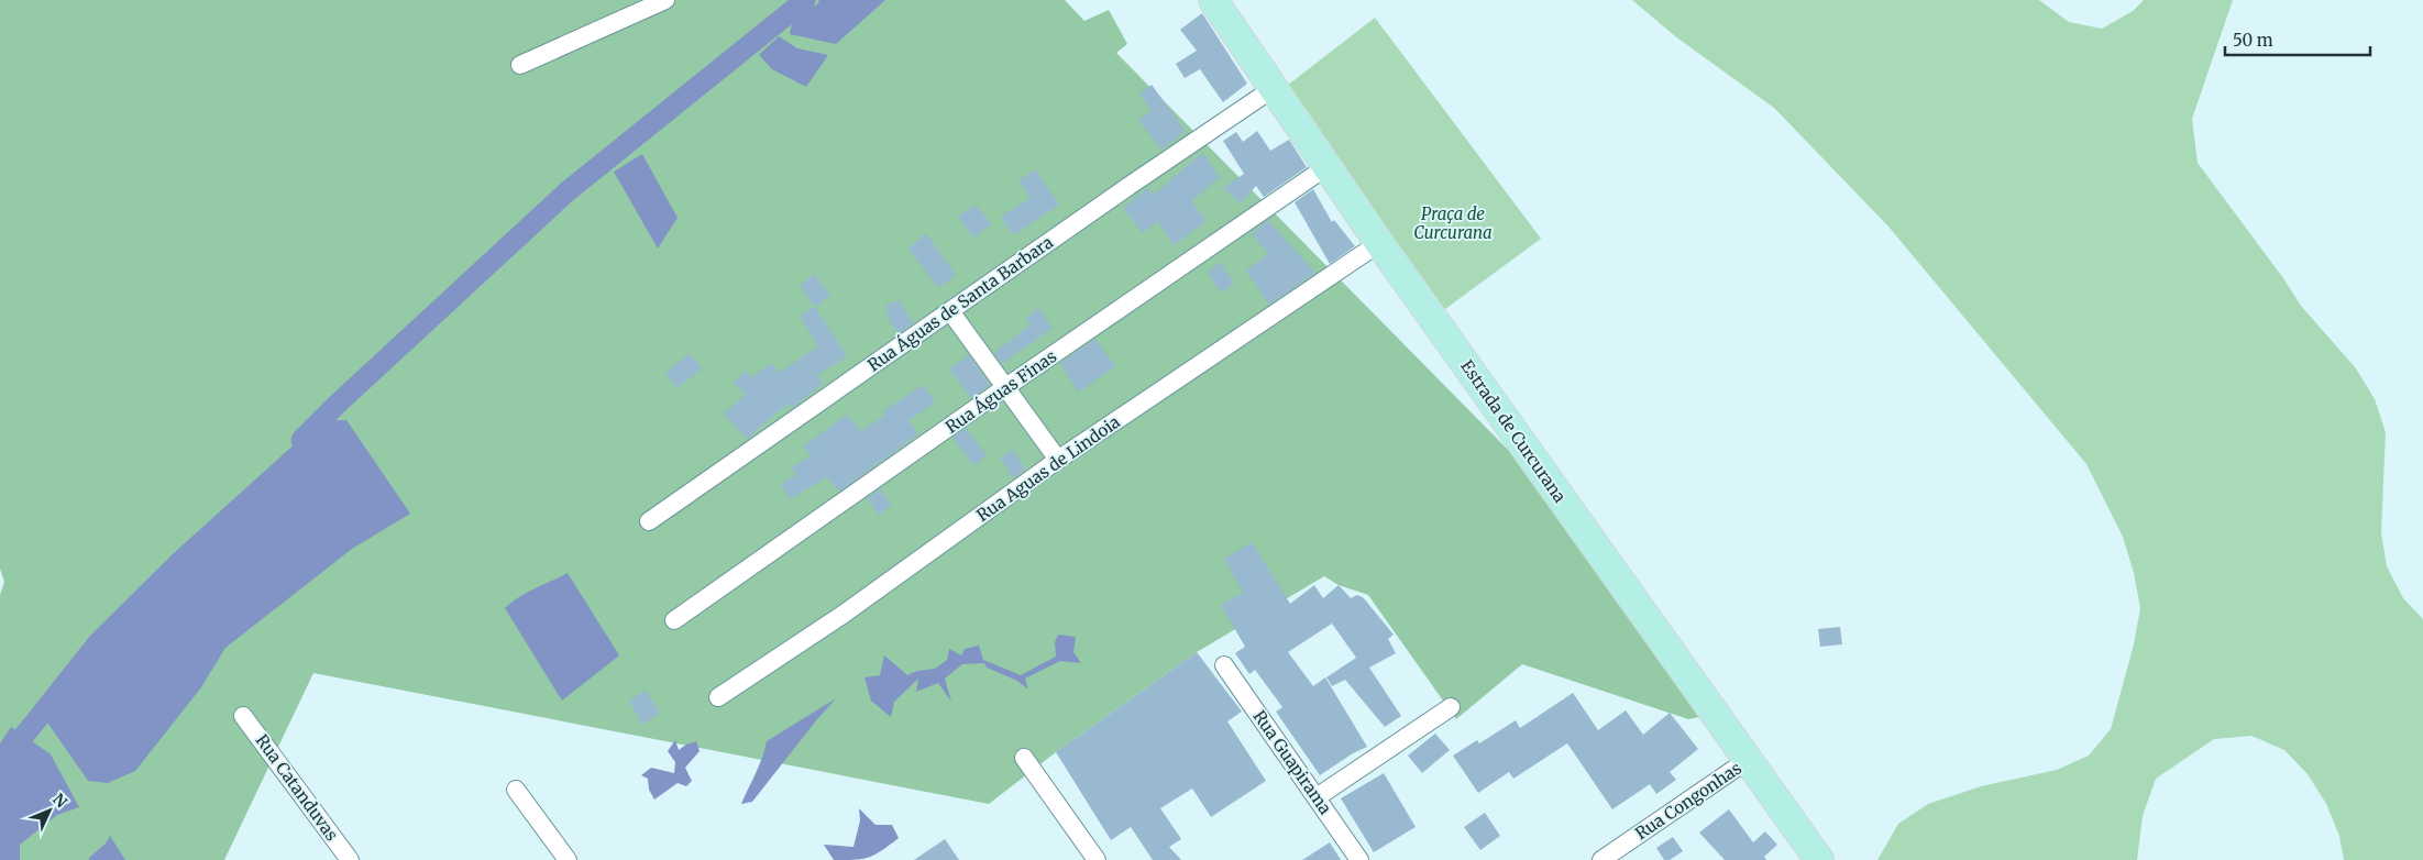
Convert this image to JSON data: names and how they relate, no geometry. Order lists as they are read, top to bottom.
{
  "streets": {
    "main road": ["Estrada de Curcurana"],
    "street": [
      "Rua Águas de Santa Barbara",
      "Rua Águas Finas",
      "Rua Aguas de Lindoia",
      "Rua Guapirama",
      "Rua Catanduvas",
      "Rua Congonhas"
    ]
  },
  "crossings": [
    ["Rua Águas de Santa Barbara", "Estrada de Curcurana"],
    ["Rua Águas Finas", "Estrada de Curcurana"],
    ["Estrada de Curcurana", "Rua Aguas de Lindoia"],
    ["Estrada de Curcurana", "Rua Congonhas"]
  ],
  "parks": ["Praça de Curcurana"],
  "scale_bar": "50 m",
  "north": "top right"
}
